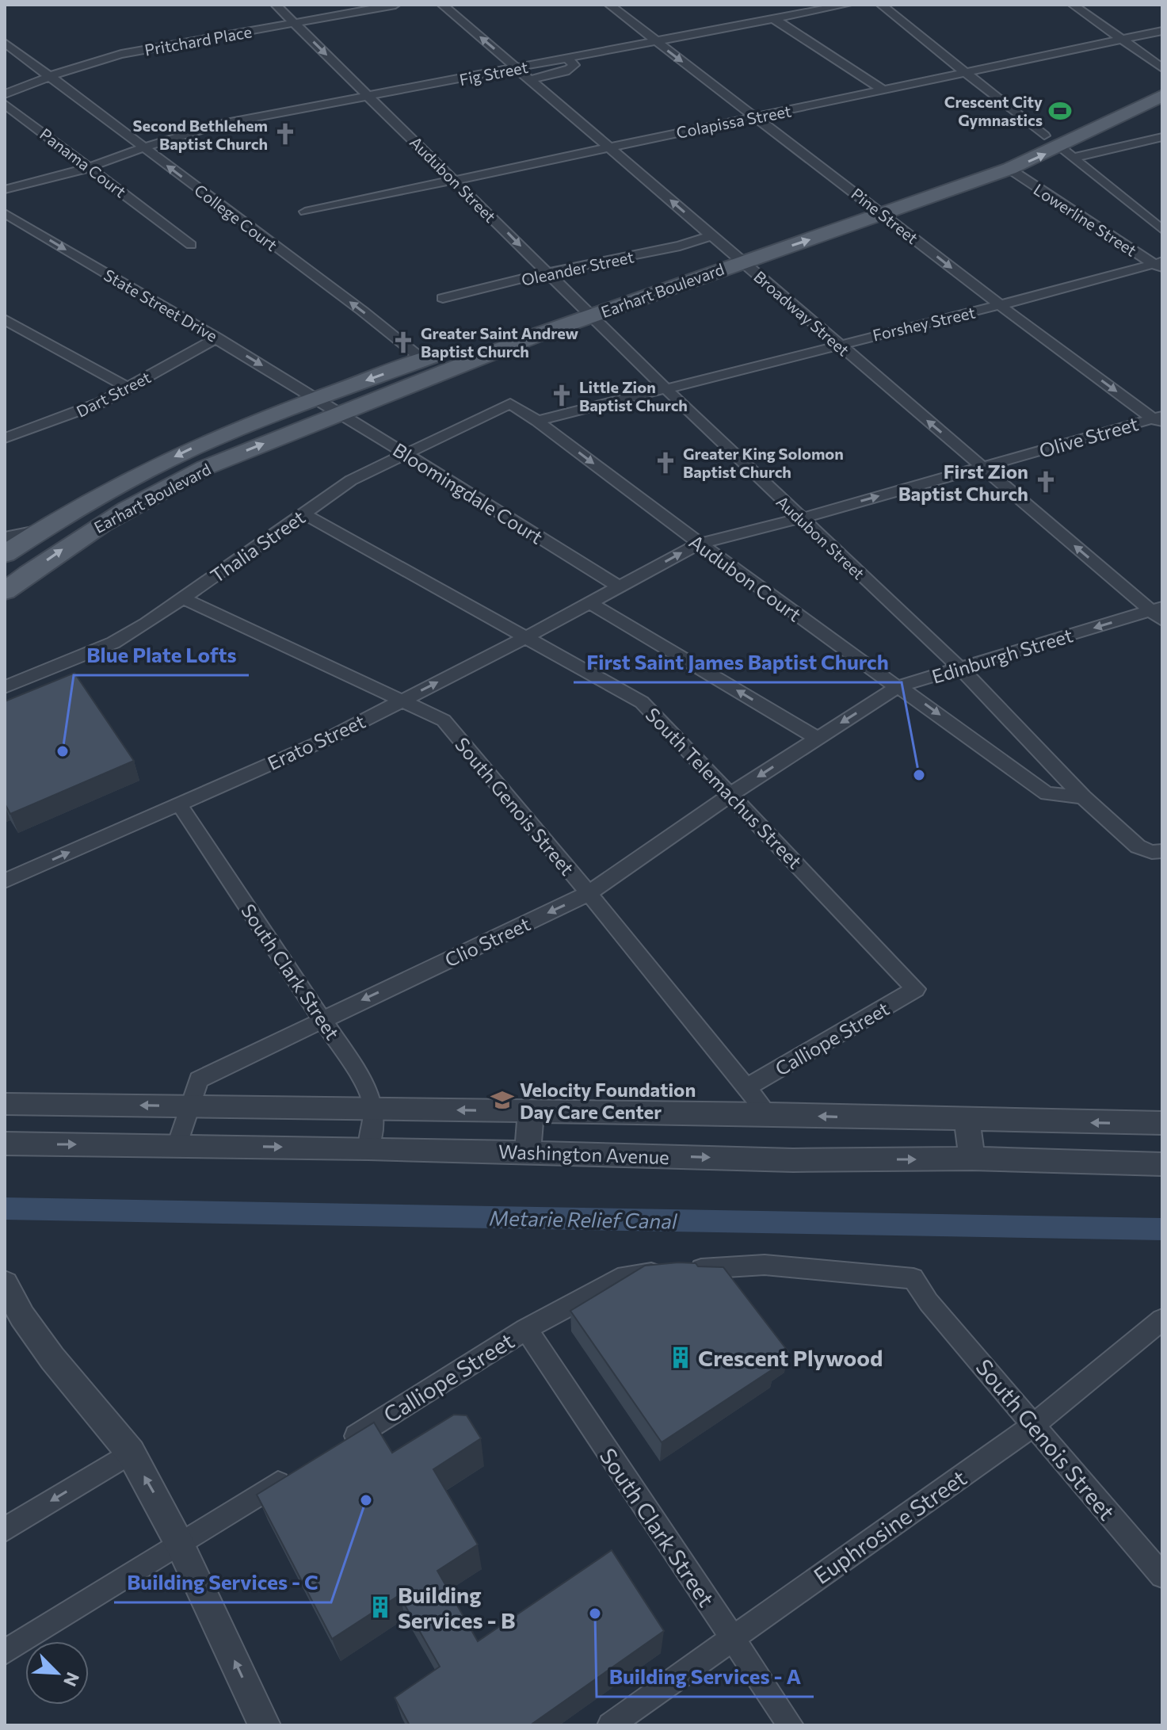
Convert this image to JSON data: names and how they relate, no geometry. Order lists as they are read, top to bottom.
{
  "streets": {
    "main road": ["Earhart Boulevard"],
    "street": [
      "Pritchard Place",
      "Fig Street",
      "Colapissa Street",
      "Panama Court",
      "Audubon Street",
      "Pine Street",
      "College Court",
      "Lowerline Street",
      "Oleander Street",
      "State Street Drive",
      "Broadway Street",
      "Forshey Street",
      "Dart Street",
      "Olive Street",
      "Bloomingdale Court",
      "Thalia Street",
      "Audubon Court",
      "Edinburgh Street",
      "Erato Street",
      "South Telemachus Street",
      "South Genois Street",
      "Clio Street",
      "South Clark Street",
      "Calliope Street",
      "Washington Avenue",
      "Euphrosine Street"
    ]
  },
  "crossings": [
    ["Pritchard Place", "Audubon Street"],
    ["Pritchard Place", "College Court"],
    ["Fig Street", "Panama Court"],
    ["Fig Street", "Audubon Street"],
    ["Fig Street", "Pine Street"],
    ["Fig Street", "College Court"],
    ["Fig Street", "Broadway Street"],
    ["Colapissa Street", "Audubon Street"],
    ["Colapissa Street", "Pine Street"],
    ["Colapissa Street", "Broadway Street"],
    ["Audubon Street", "Oleander Street"],
    ["Audubon Street", "Earhart Boulevard"],
    ["Audubon Street", "Forshey Street"],
    ["Audubon Street", "Olive Street"],
    ["Audubon Street", "Audubon Court"],
    ["Audubon Street", "Edinburgh Street"],
    ["Pine Street", "Earhart Boulevard"],
    ["Pine Street", "Forshey Street"],
    ["Pine Street", "Olive Street"],
    ["College Court", "Earhart Boulevard"],
    ["Lowerline Street", "Earhart Boulevard"],
    ["Lowerline Street", "Forshey Street"],
    ["Oleander Street", "Broadway Street"],
    ["Earhart Boulevard", "State Street Drive"],
    ["Earhart Boulevard", "Broadway Street"],
    ["Earhart Boulevard", "Bloomingdale Court"],
    ["State Street Drive", "Dart Street"],
    ["State Street Drive", "Bloomingdale Court"],
    ["Broadway Street", "Forshey Street"],
    ["Broadway Street", "Olive Street"],
    ["Broadway Street", "Edinburgh Street"],
    ["Forshey Street", "Audubon Court"],
    ["Olive Street", "Bloomingdale Court"],
    ["Olive Street", "Audubon Court"],
    ["Olive Street", "Erato Street"],
    ["Bloomingdale Court", "Thalia Street"],
    ["Bloomingdale Court", "Erato Street"],
    ["Thalia Street", "Audubon Court"],
    ["Thalia Street", "South Telemachus Street"],
    ["Thalia Street", "South Genois Street"],
    ["Audubon Court", "Edinburgh Street"],
    ["Edinburgh Street", "Clio Street"],
    ["Erato Street", "South Telemachus Street"],
    ["Erato Street", "South Genois Street"],
    ["Erato Street", "South Clark Street"],
    ["South Telemachus Street", "Clio Street"],
    ["South Telemachus Street", "Calliope Street"],
    ["South Genois Street", "Clio Street"],
    ["South Genois Street", "Calliope Street"],
    ["South Genois Street", "Euphrosine Street"],
    ["Clio Street", "South Clark Street"],
    ["Clio Street", "Washington Avenue"],
    ["South Clark Street", "Calliope Street"],
    ["South Clark Street", "Euphrosine Street"]
  ],
  "one_way": [
    "Pine Street",
    "College Court",
    "Broadway Street",
    "Olive Street",
    "Audubon Court",
    "Edinburgh Street",
    "Erato Street",
    "Clio Street"
  ],
  "water": ["Metarie Relief Canal"],
  "places": {
    "sports": ["Crescent City Gymnastics"],
    "church": [
      "Second Bethlehem Baptist Church",
      "Greater Saint Andrew Baptist Church",
      "Little Zion Baptist Church",
      "Greater King Solomon Baptist Church",
      "First Zion Baptist Church"
    ],
    "other": [
      "Blue Plate Lofts",
      "First Saint James Baptist Church",
      "Building Services - C",
      "Building Services - A"
    ],
    "school or university": ["Velocity Foundation Day Care Center"],
    "building": ["Crescent Plywood", "Building Services - B"]
  },
  "north": "bottom right"
}
